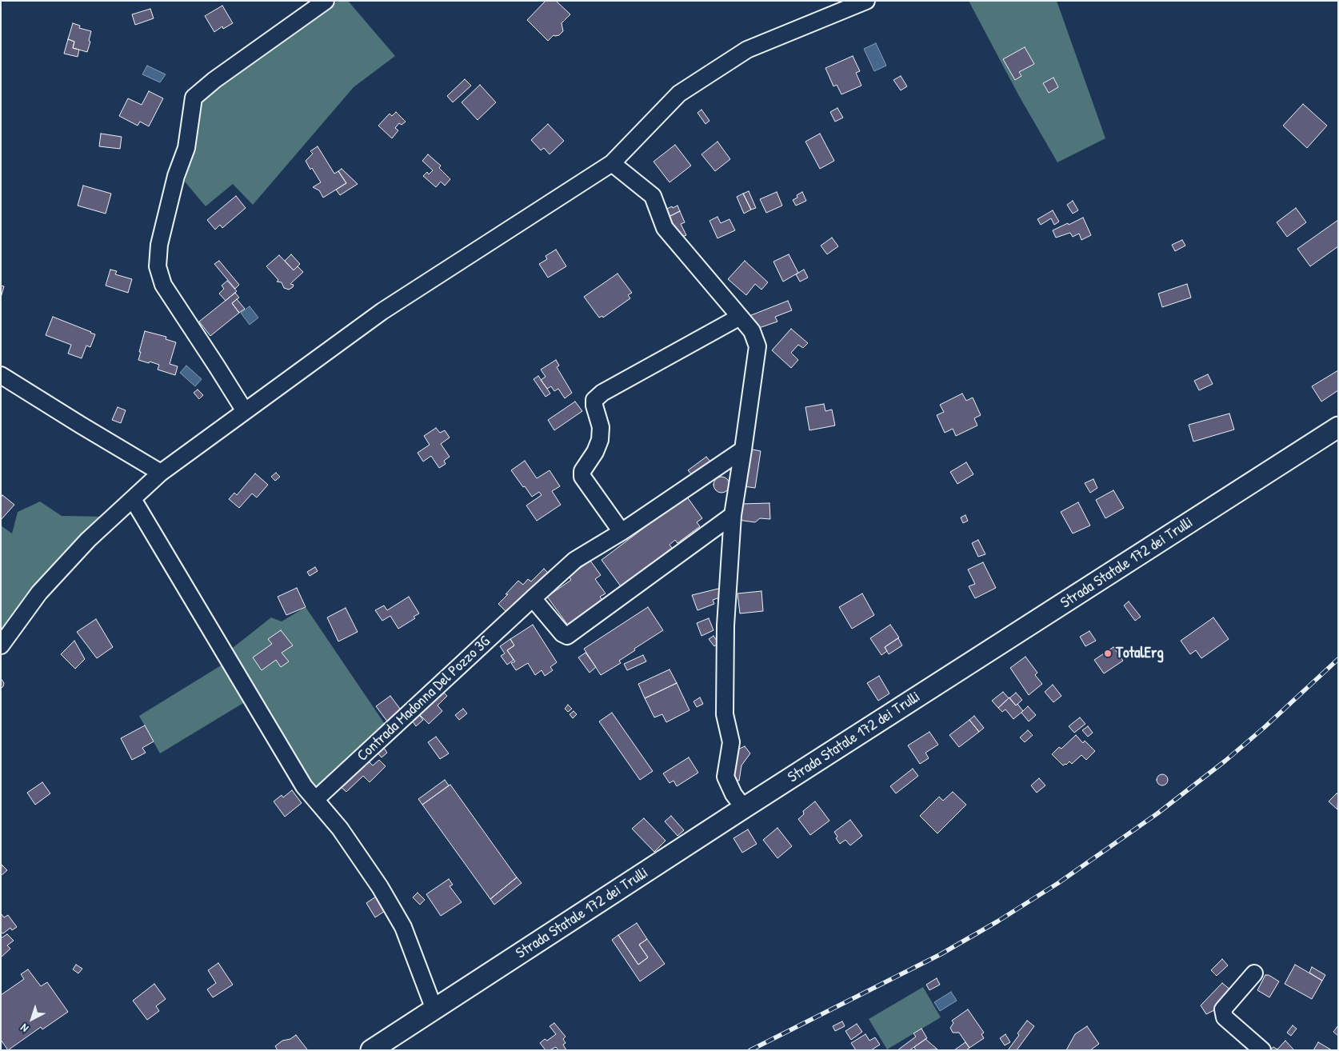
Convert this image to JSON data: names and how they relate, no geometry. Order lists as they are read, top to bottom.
{
  "streets": {
    "main road": ["Strada Statale 172 dei Trulli"],
    "street": ["Contrada Madonna Del Pozzo 3G"]
  },
  "places": ["TotalErg"],
  "north": "bottom left"
}
